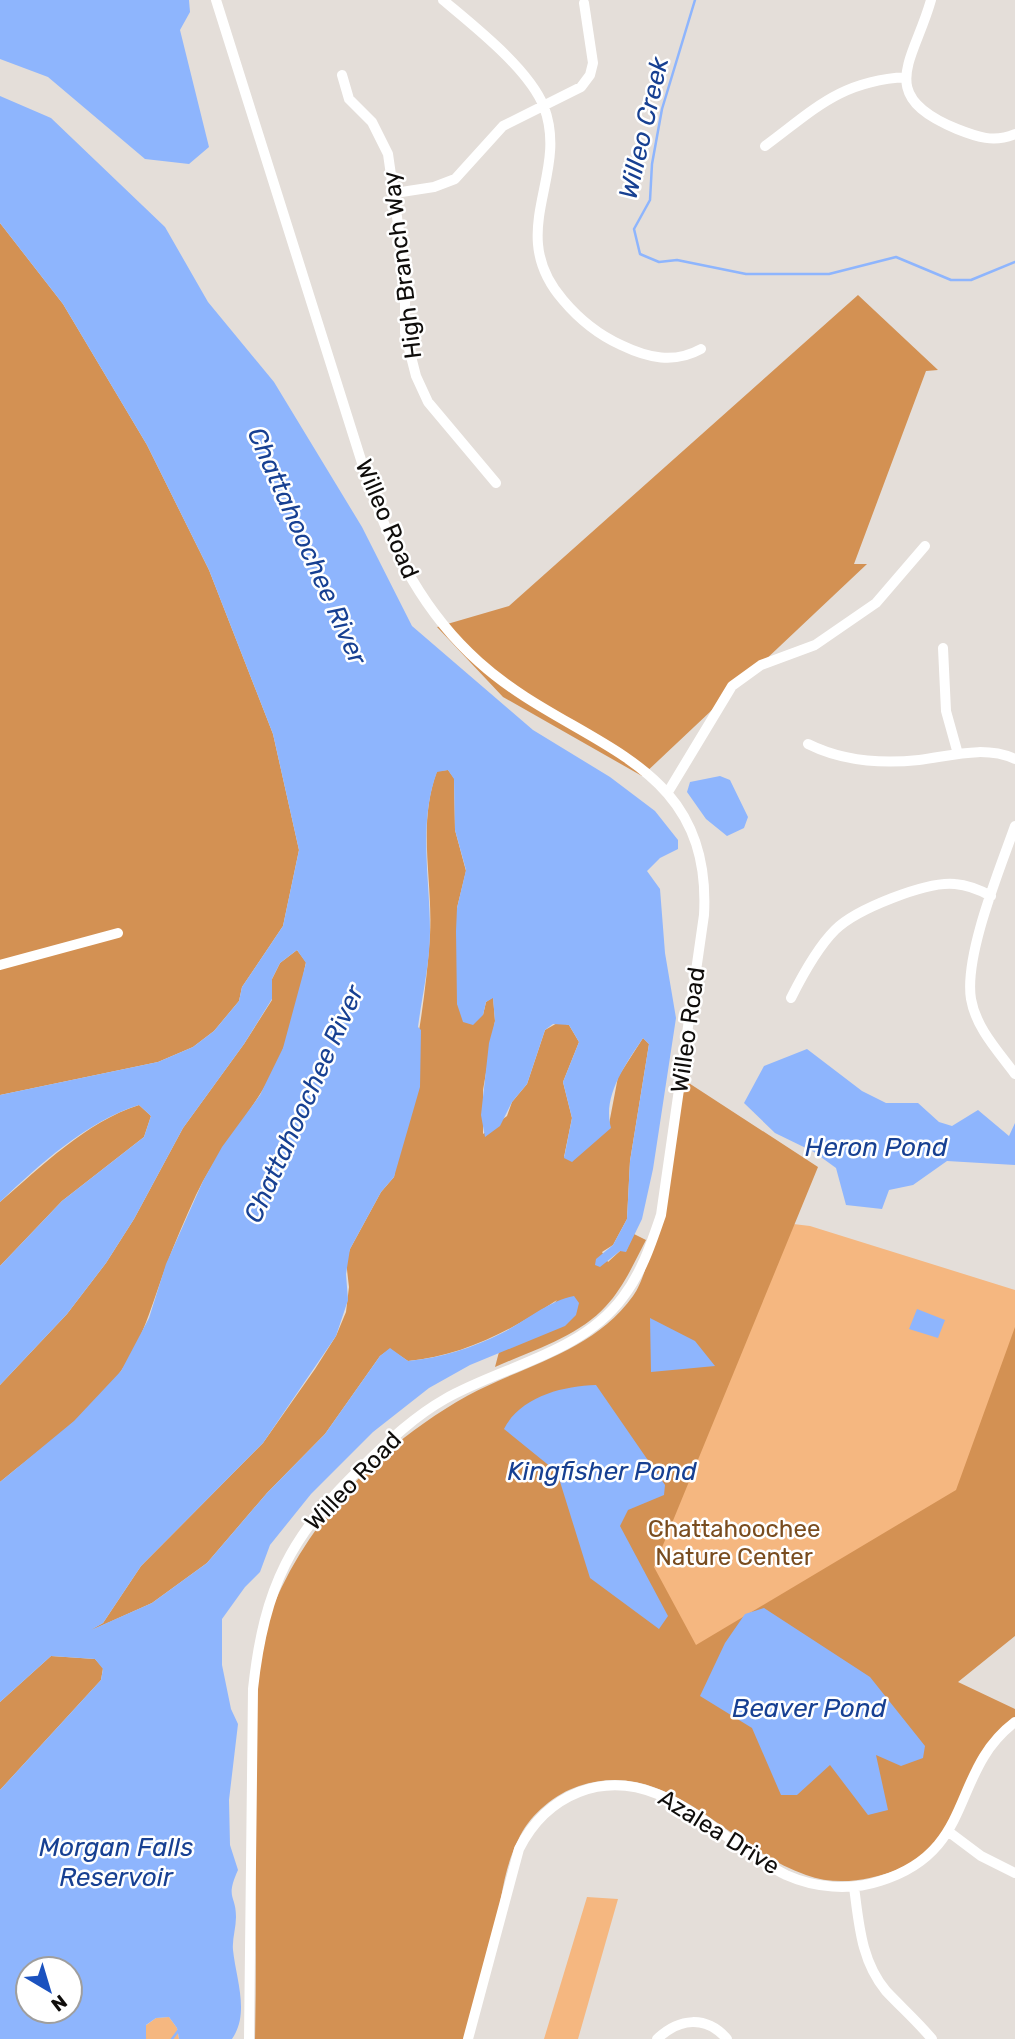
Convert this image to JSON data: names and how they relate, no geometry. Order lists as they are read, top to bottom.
{
  "streets": {
    "street": ["High Branch Way", "Willeo Road", "Azalea Drive"]
  },
  "water": [
    "Willeo Creek",
    "Chattahoochee River",
    "Heron Pond",
    "Kingfisher Pond",
    "Beaver Pond",
    "Morgan Falls Reservoir"
  ],
  "parks": ["Chattahoochee Nature Center"],
  "north": "bottom right"
}
